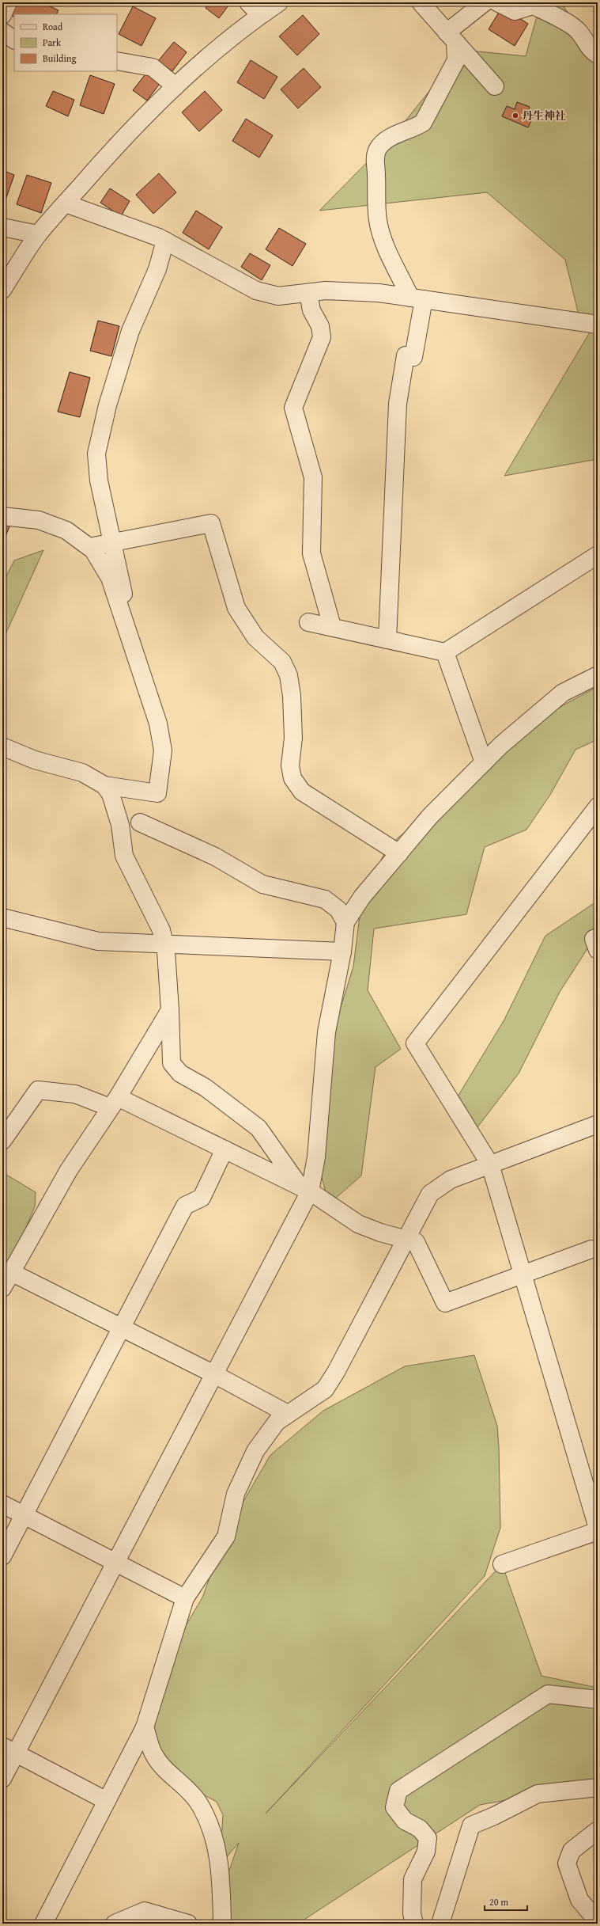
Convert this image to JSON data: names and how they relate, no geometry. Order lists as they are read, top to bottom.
{
  "places": ["丹生神社"],
  "legend": ["Road", "Park", "Building"],
  "scale_bar": "20 m"
}
